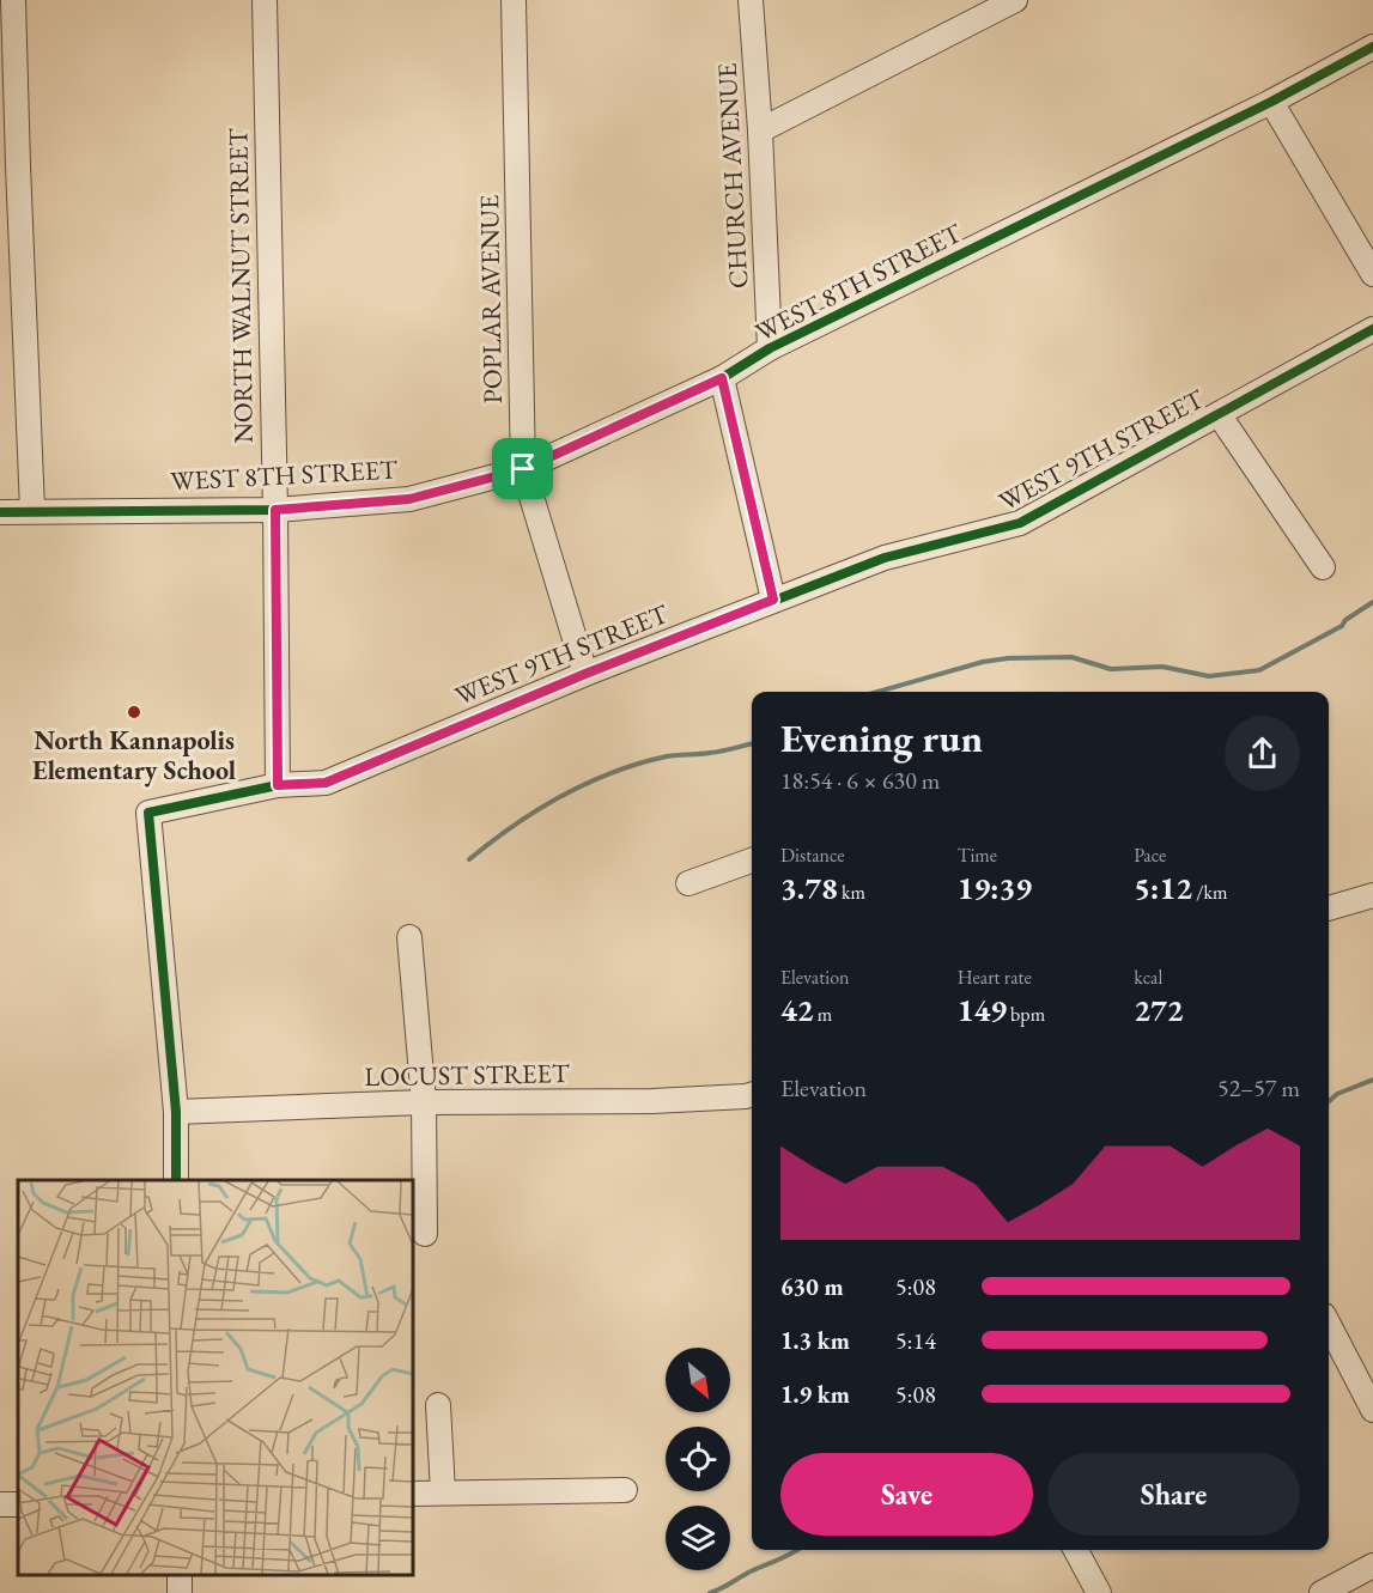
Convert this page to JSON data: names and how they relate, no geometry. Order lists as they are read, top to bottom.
{
  "streets": {
    "street": [
      "CHURCH AVENUE",
      "WEST 8TH STREET",
      "NORTH WALNUT STREET",
      "POPLAR AVENUE",
      "WEST 9TH STREET",
      "LOCUST STREET"
    ]
  },
  "crossings": [
    ["CHURCH AVENUE", "WEST 8TH STREET"],
    ["WEST 8TH STREET", "NORTH WALNUT STREET"],
    ["WEST 8TH STREET", "POPLAR AVENUE"],
    ["NORTH WALNUT STREET", "WEST 9TH STREET"],
    ["POPLAR AVENUE", "WEST 9TH STREET"],
    ["WEST 9TH STREET", "LOCUST STREET"]
  ],
  "places": ["North Kannapolis Elementary School"],
  "north": "bottom right",
  "page": {
    "heading": ["Evening run", "18:54 · 6 × 630 m"],
    "stats": [
      ["Distance", "3.78 km"],
      ["Time", "19:39"],
      ["Pace", "5:12 /km"],
      ["Elevation", "42 m"],
      ["Heart rate", "149 bpm"],
      ["kcal", "272"]
    ],
    "chart": ["Elevation", "52–57 m"],
    "list": [
      {
        "name": "630 m",
        "note": "5:08"
      },
      {
        "name": "1.3 km",
        "note": "5:14"
      },
      {
        "name": "1.9 km",
        "note": "5:08"
      }
    ],
    "buttons": ["Save", "Share"]
  }
}
